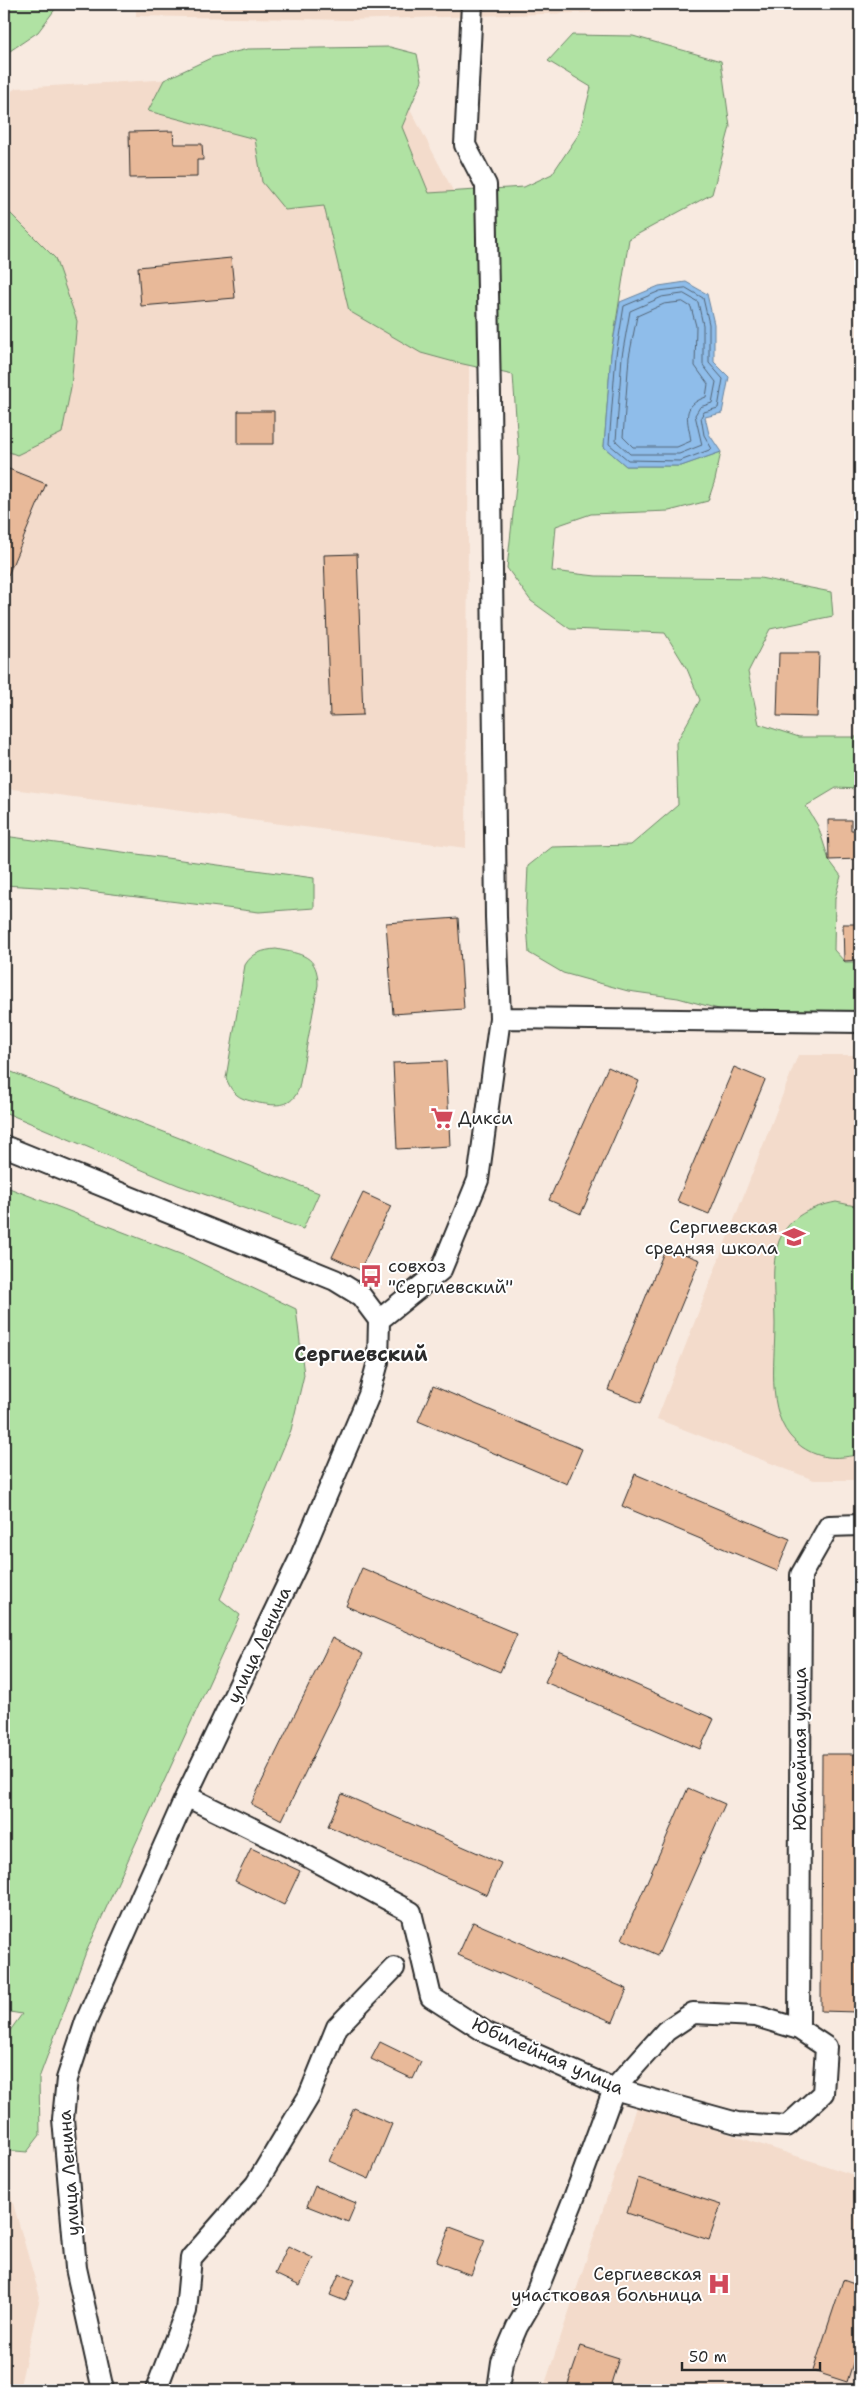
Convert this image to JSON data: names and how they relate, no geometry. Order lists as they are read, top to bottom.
{
  "streets": {
    "street": ["улица Ленина", "Юбилейная улица"]
  },
  "crossings": [
    ["улица Ленина", "Юбилейная улица"]
  ],
  "districts": ["Сергиевский"],
  "places": {
    "supermarket": ["Дикси"],
    "school or university": ["Сергиевская средняя школа"],
    "bus stop": ["совхоз \"Сергиевский\""],
    "hospital": ["Сергиевская участковая больница"]
  },
  "scale_bar": "50 m"
}
